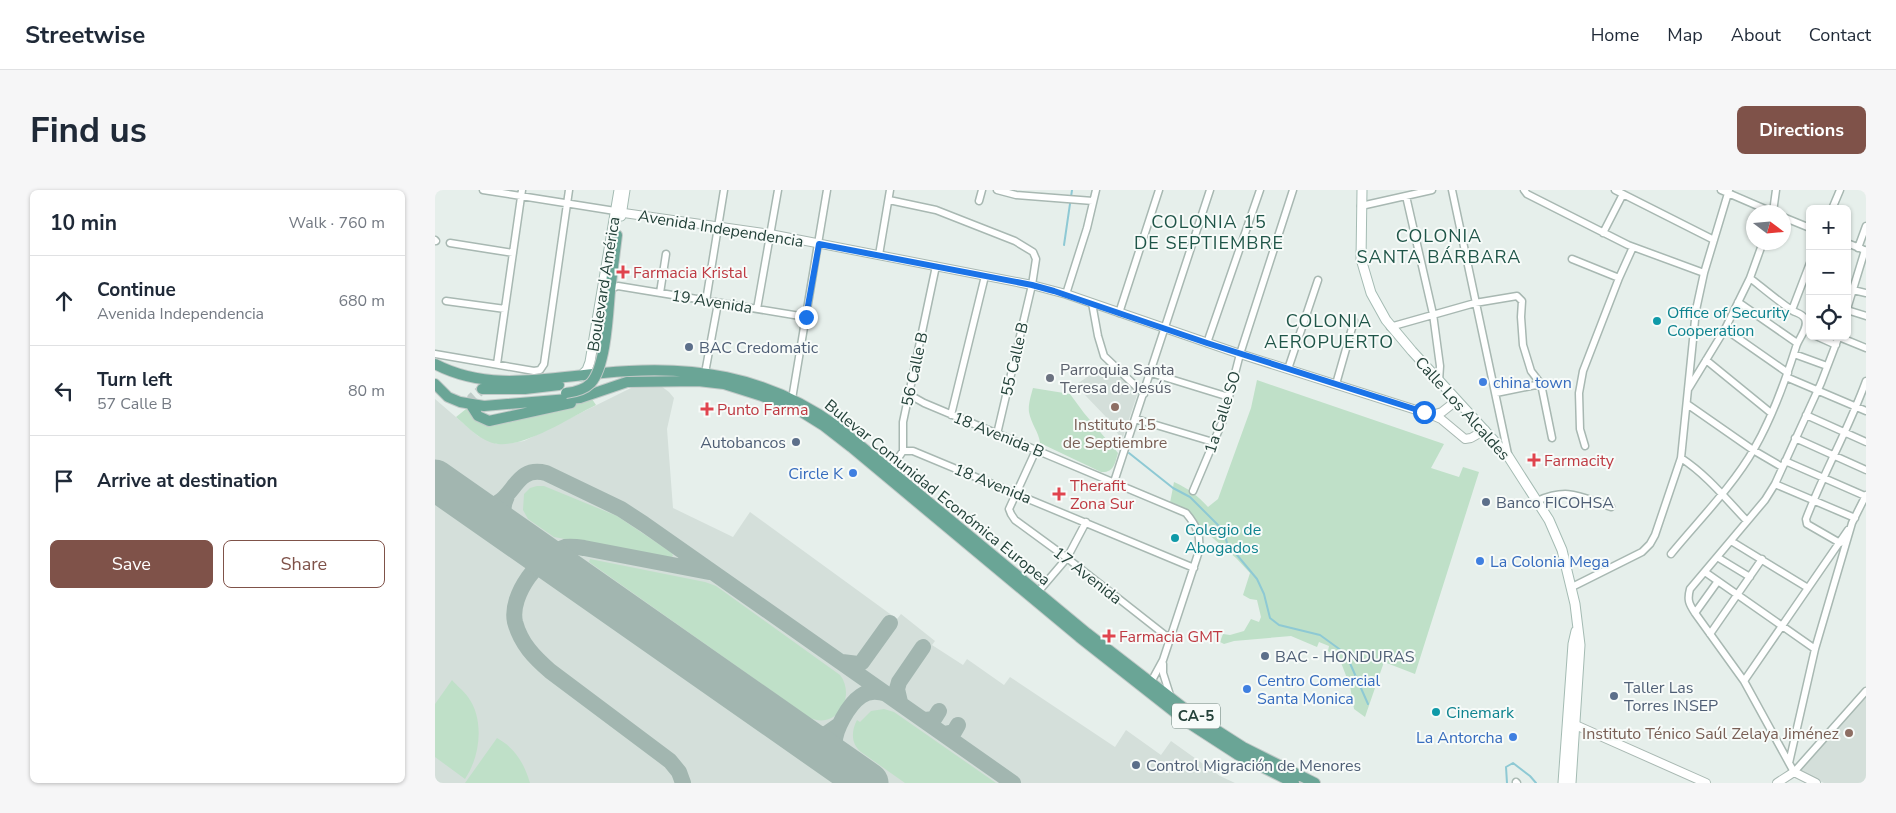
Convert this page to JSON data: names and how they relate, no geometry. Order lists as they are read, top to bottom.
{
  "streets": {
    "main road": [
      "Boulevard América",
      "Calle Los Alcaldes",
      "Bulevar Comunidad Económica Europea",
      "CA-5"
    ],
    "street": [
      "Avenida Independencia",
      "19 Avenida",
      "55 Calle B",
      "56 Calle B",
      "1a Calle SO",
      "18 Avenida B",
      "18 Avenida",
      "17 Avenida"
    ]
  },
  "crossings": [
    ["Avenida Independencia", "Boulevard América"],
    ["Avenida Independencia", "55 Calle B"],
    ["Avenida Independencia", "56 Calle B"],
    ["Avenida Independencia", "Calle Los Alcaldes"],
    ["Avenida Independencia", "1a Calle SO"],
    ["Boulevard América", "Bulevar Comunidad Económica Europea"],
    ["55 Calle B", "18 Avenida B"],
    ["56 Calle B", "18 Avenida B"],
    ["56 Calle B", "18 Avenida"],
    ["18 Avenida B", "18 Avenida"],
    ["18 Avenida", "17 Avenida"]
  ],
  "districts": ["COLONIA 15 DE SEPTIEMBRE", "COLONIA SANTA BÁRBARA", "COLONIA AEROPUERTO"],
  "places": {
    "health": [
      "Farmacia Kristal",
      "Punto Farma",
      "Farmacity",
      "Therafit Zona Sur",
      "Farmacia GMT"
    ],
    "other": [
      "Office of Security Cooperation",
      "BAC Credomatic",
      "Parroquia Santa Teresa de Jesús",
      "china town",
      "Instituto 15 de Septiembre",
      "Autobancos",
      "Circle K",
      "Banco FICOHSA",
      "Colegio de Abogados",
      "La Colonia Mega",
      "BAC - HONDURAS",
      "Centro Comercial Santa Monica",
      "Taller Las Torres INSEP",
      "Cinemark",
      "Instituto Ténico Saúl Zelaya Jiménez",
      "La Antorcha",
      "Control Migración de Menores"
    ]
  },
  "north": "right",
  "page": {
    "header": "Streetwise",
    "nav": [
      "Home",
      "Map",
      "About",
      "Contact"
    ],
    "buttons": [
      "Directions",
      ["Save", "Share"]
    ],
    "title": "Find us",
    "heading": ["10 min", "Walk · 760 m"],
    "map_buttons": ["+", "−"],
    "list": [
      ["Continue", "Avenida Independencia", "680 m"],
      ["Turn left", "57 Calle B", "80 m"],
      "Arrive at destination"
    ]
  }
}
